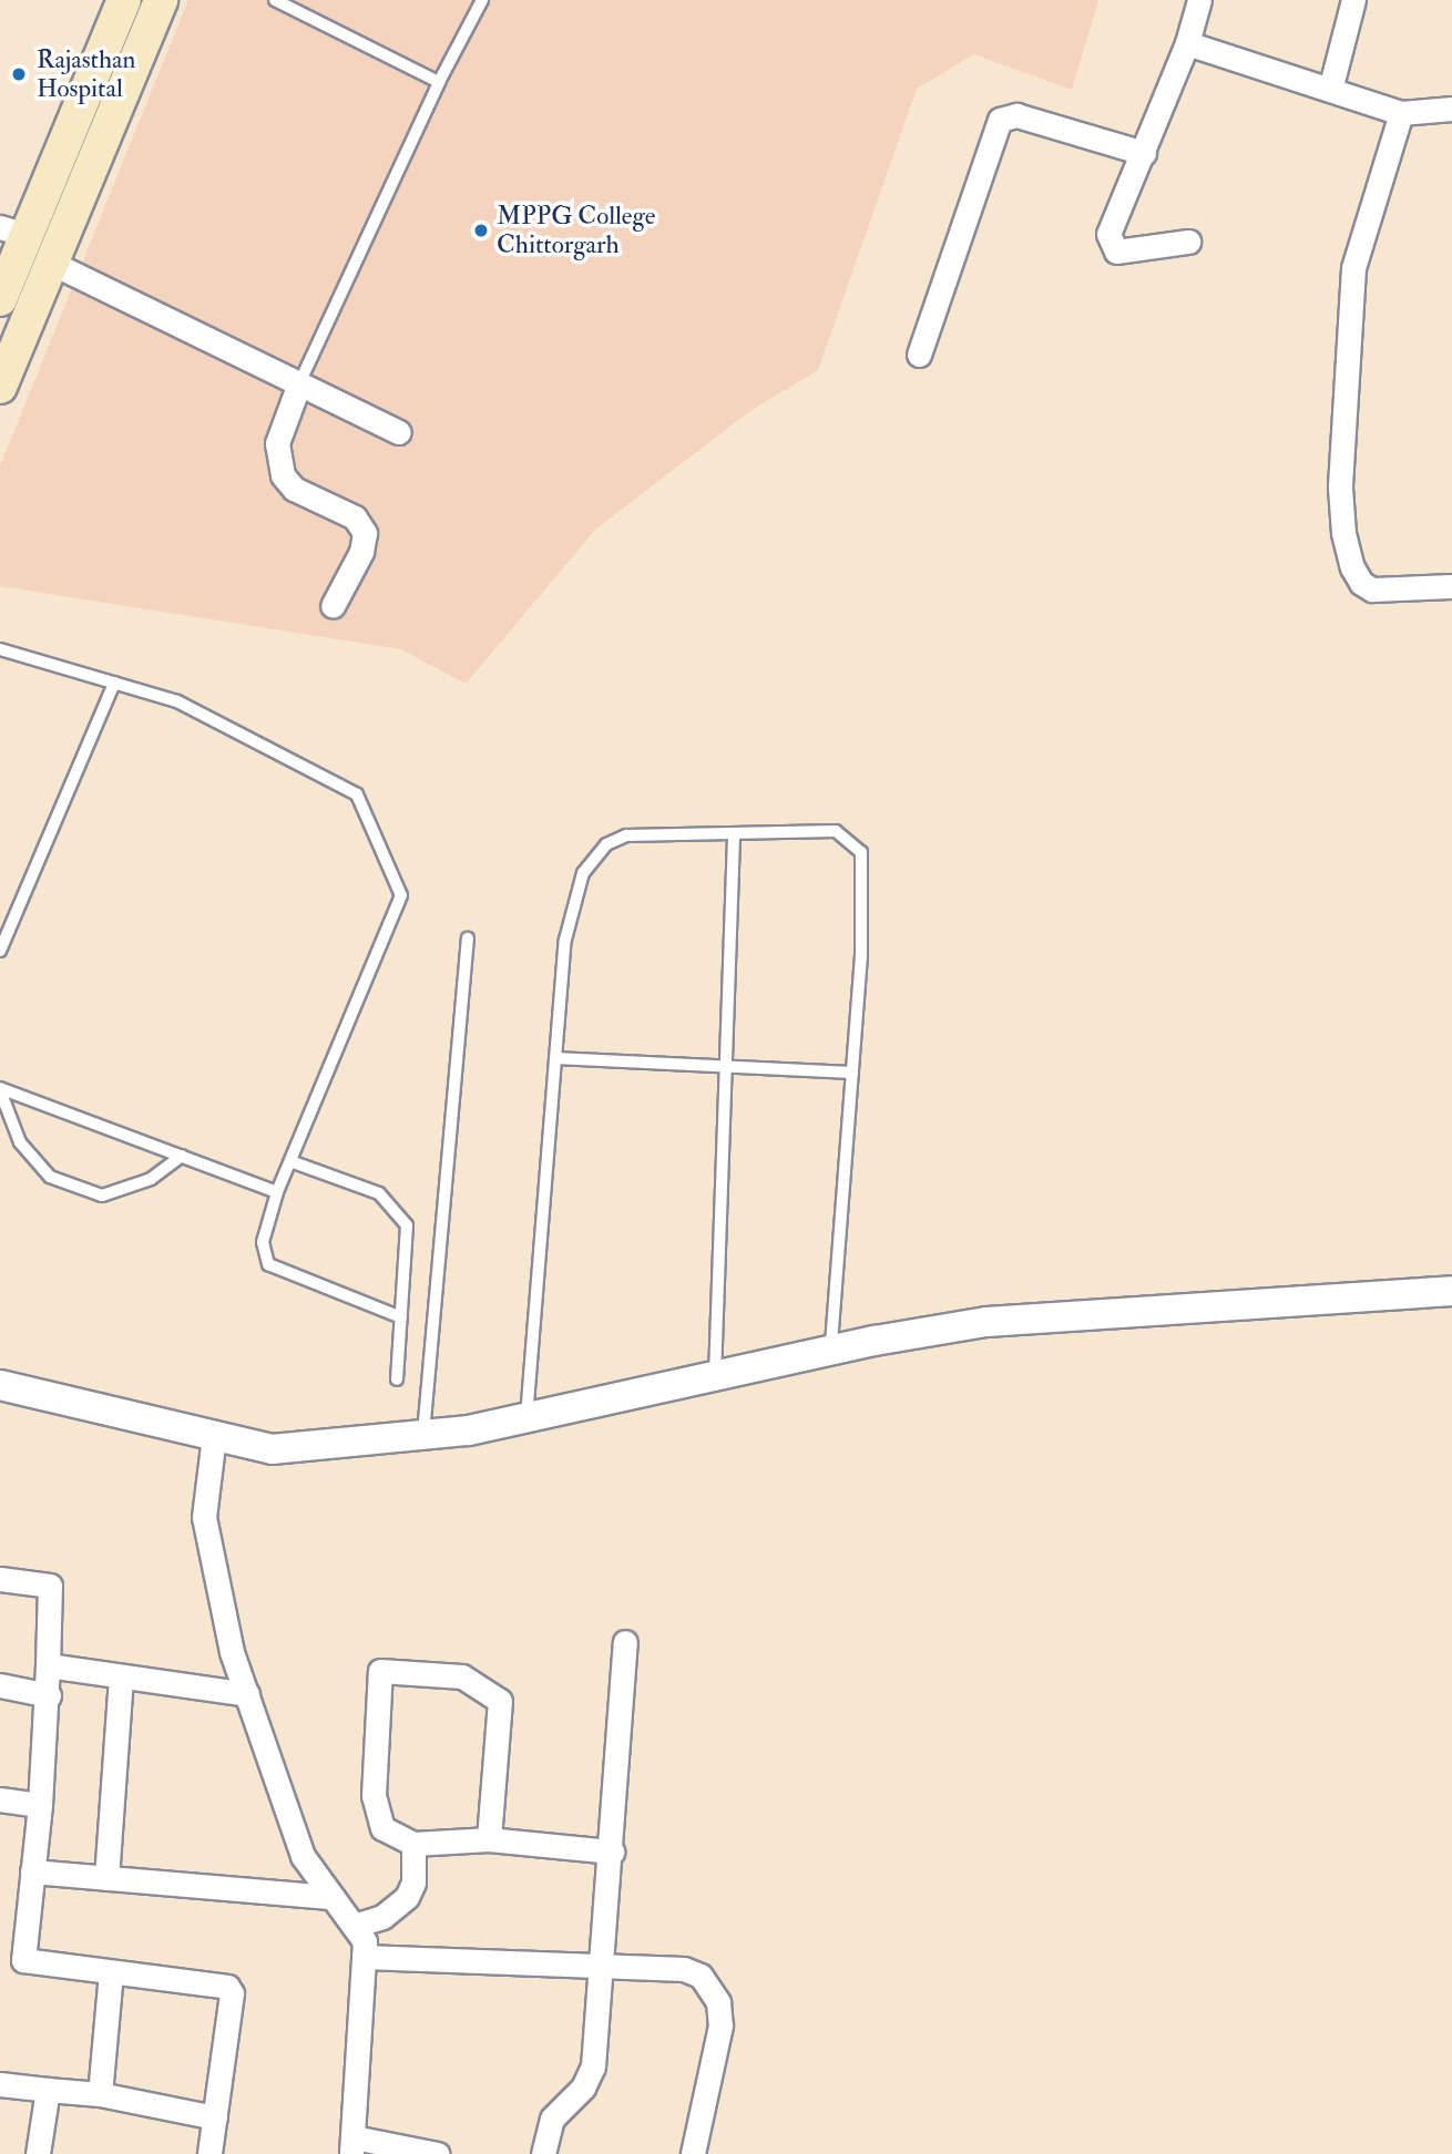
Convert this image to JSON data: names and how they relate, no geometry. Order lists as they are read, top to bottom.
{
  "places": ["Rajasthan Hospital", "MPPG College Chittorgarh"]
}
